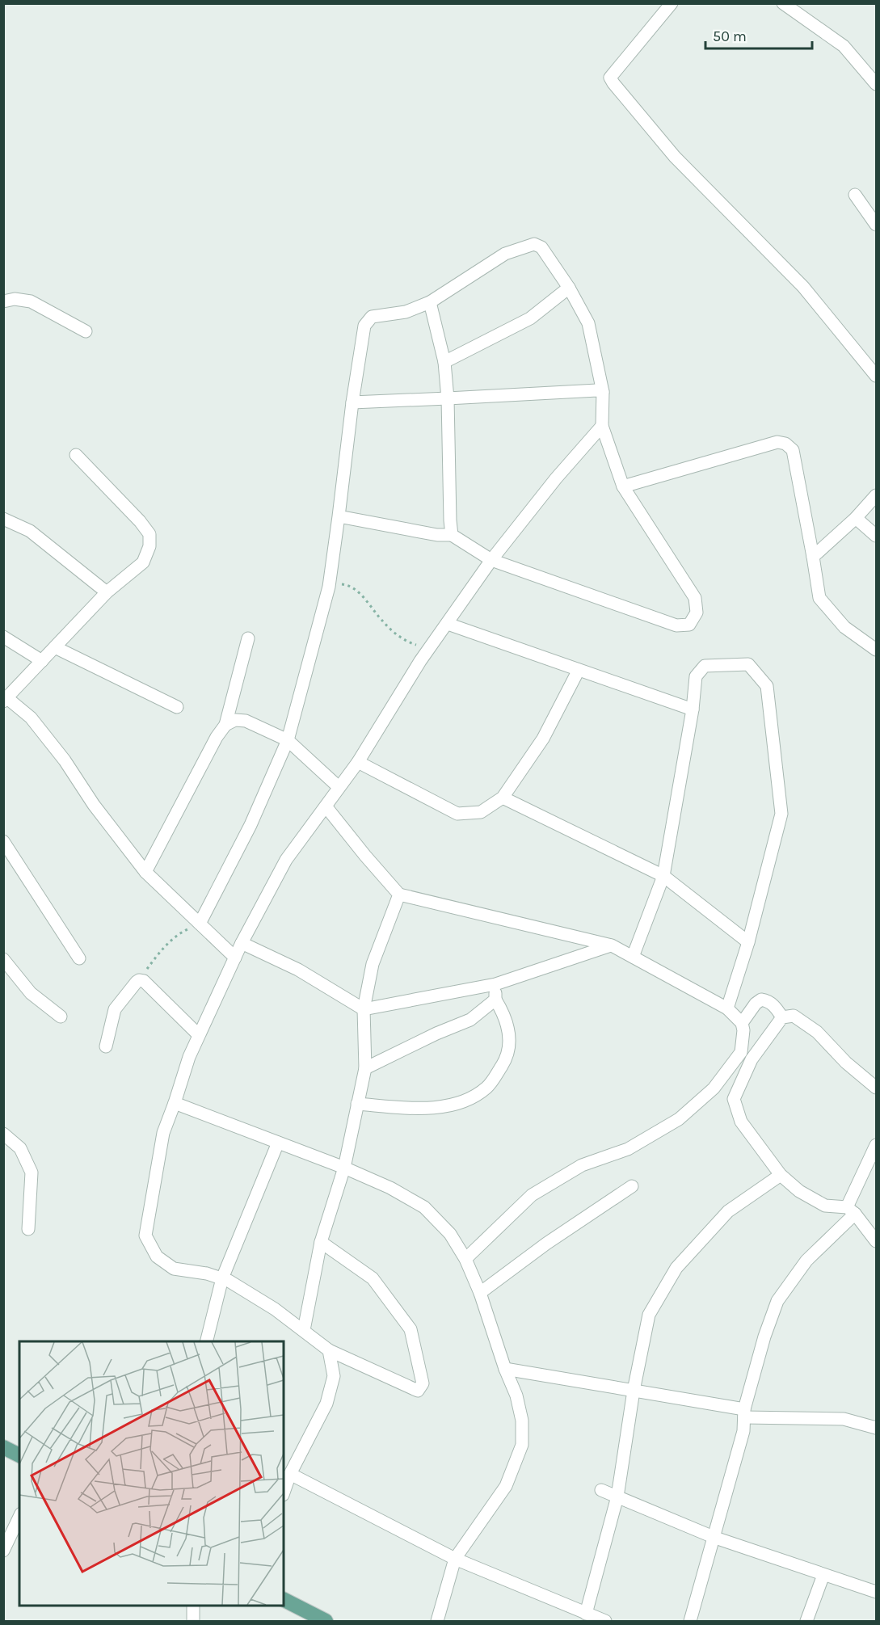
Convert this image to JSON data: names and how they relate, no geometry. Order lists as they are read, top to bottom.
{
  "scale_bar": "50 m"
}
